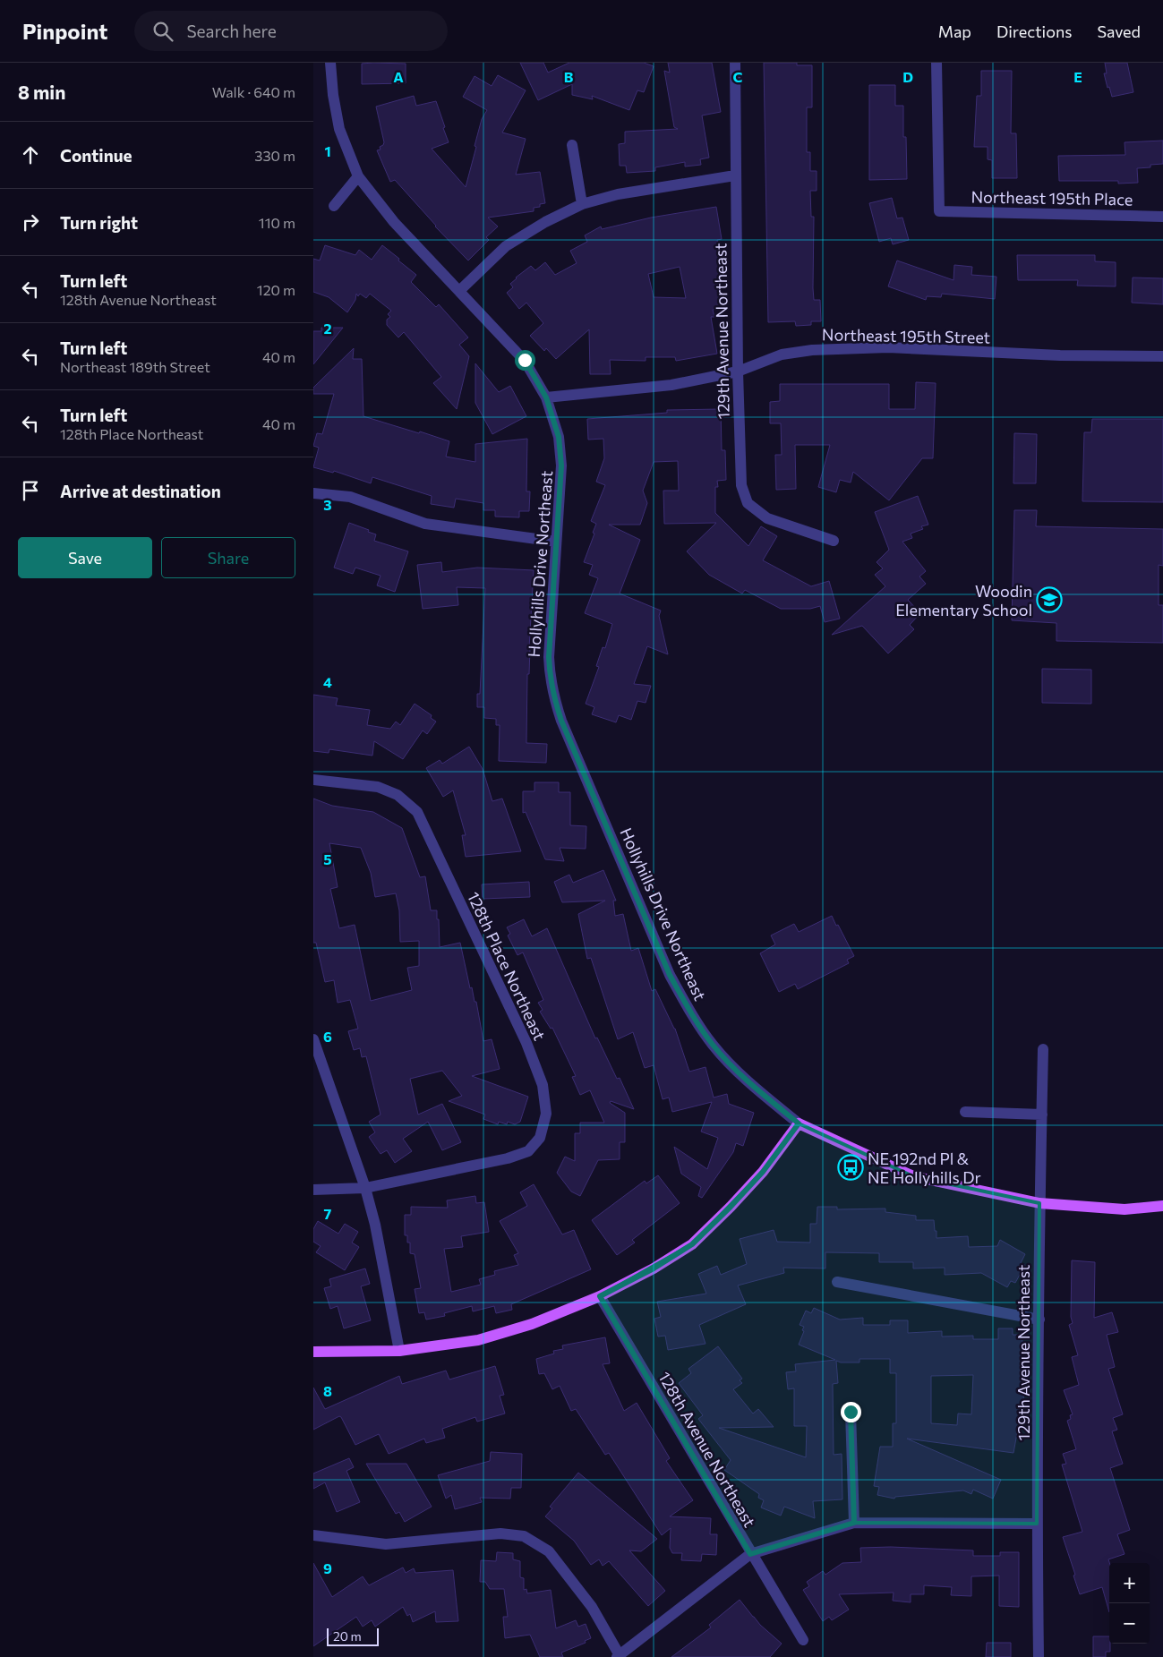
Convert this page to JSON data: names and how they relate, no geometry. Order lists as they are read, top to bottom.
{
  "streets": {
    "street": [
      "Northeast 195th Place",
      "129th Avenue Northeast",
      "Northeast 195th Street",
      "Hollyhills Drive Northeast",
      "128th Place Northeast",
      "128th Avenue Northeast"
    ]
  },
  "crossings": [
    ["129th Avenue Northeast", "Northeast 195th Street"],
    ["Northeast 195th Street", "Hollyhills Drive Northeast"]
  ],
  "places": {
    "school or university": ["Woodin Elementary School"],
    "bus stop": ["NE 192nd Pl & NE Hollyhills Dr"]
  },
  "scale_bar": "20 m",
  "page": {
    "header": "Pinpoint",
    "search": "Search here",
    "nav": ["Map", "Directions", "Saved"],
    "heading": ["8 min", "Walk · 640 m"],
    "list": [
      ["Continue", "330 m"],
      ["Turn right", "110 m"],
      ["Turn left", "128th Avenue Northeast", "120 m"],
      ["Turn left", "Northeast 189th Street", "40 m"],
      ["Turn left", "128th Place Northeast", "40 m"],
      "Arrive at destination"
    ],
    "buttons": ["Save", "Share"],
    "map_buttons": ["+", "−"],
    "scale": "20 m"
  },
  "grid": {
    "columns": [
      "A",
      "B",
      "C",
      "D",
      "E"
    ],
    "rows": [
      "1",
      "2",
      "3",
      "4",
      "5",
      "6",
      "7",
      "8",
      "9"
    ]
  }
}
